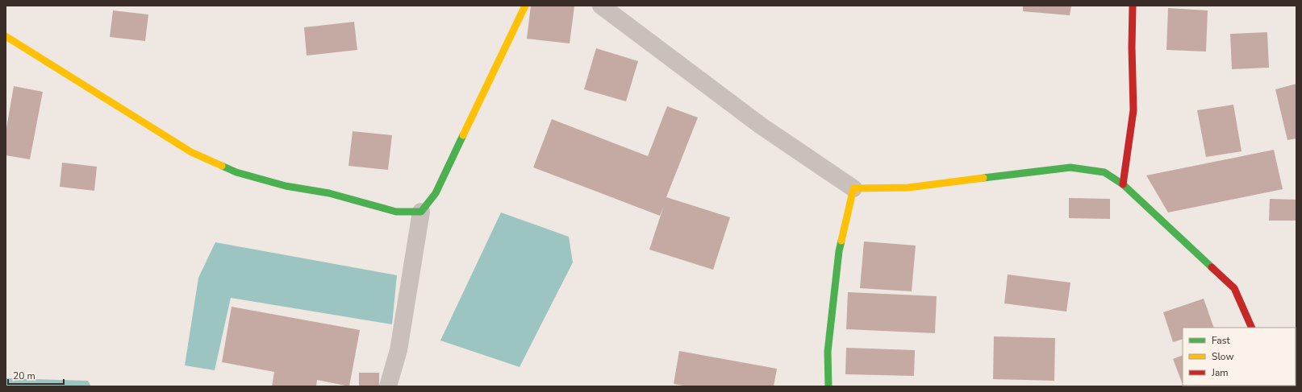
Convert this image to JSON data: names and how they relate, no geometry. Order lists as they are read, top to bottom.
{
  "legend": ["Fast", "Slow", "Jam"],
  "scale_bar": "20 m"
}
